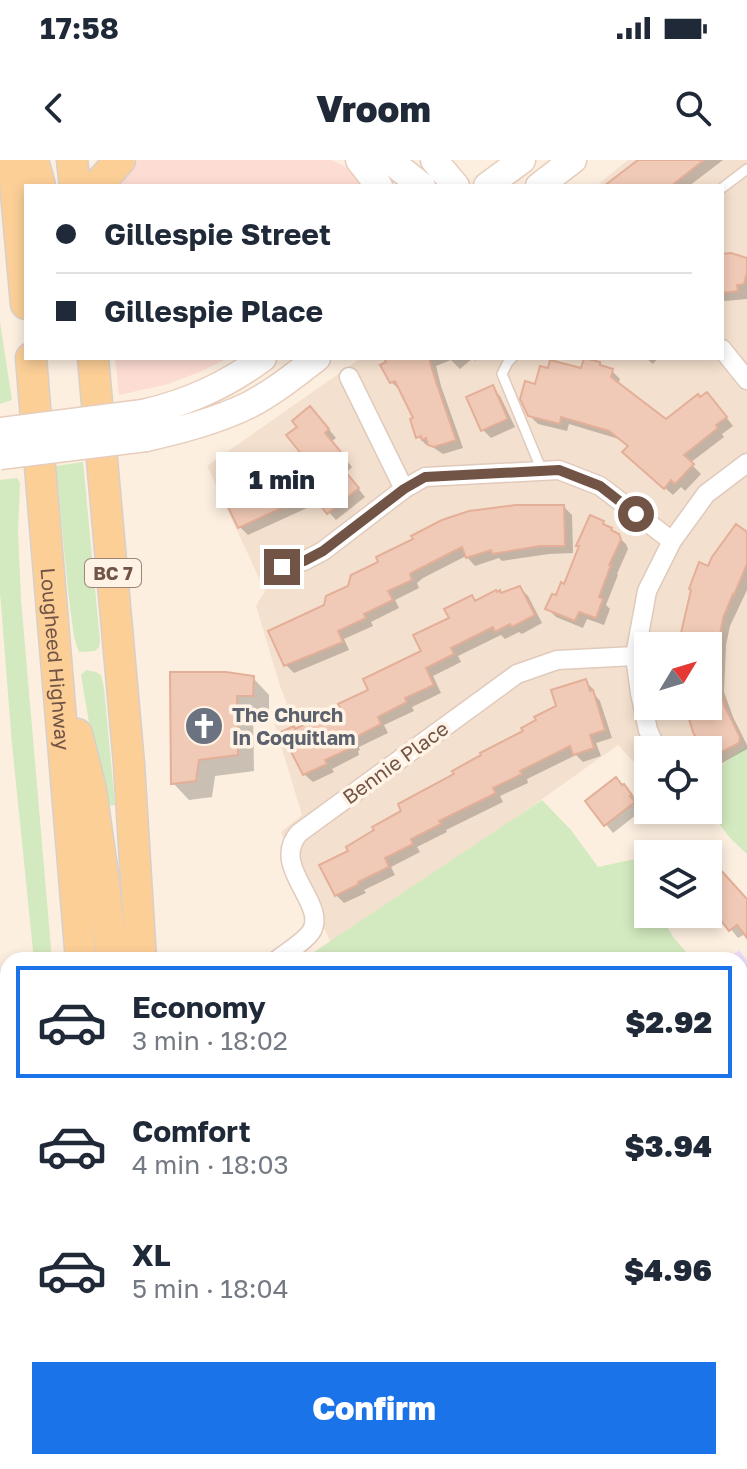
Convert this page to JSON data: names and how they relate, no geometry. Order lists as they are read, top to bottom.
{
  "streets": {
    "main road": ["BC 7", "Lougheed Highway"],
    "street": ["Bennie Place"]
  },
  "places": {
    "church": ["The Church In Coquitlam"]
  },
  "north": "top right",
  "page": {
    "status": "17:58",
    "header": "Vroom",
    "banner": ["Gillespie Street", "Gillespie Place"],
    "bubble": "1 min",
    "list": [
      {
        "name": "Economy",
        "note": "3 min · 18:02",
        "value": "$2.92"
      },
      {
        "name": "Comfort",
        "note": "4 min · 18:03",
        "value": "$3.94"
      },
      {
        "name": "XL",
        "note": "5 min · 18:04",
        "value": "$4.96"
      }
    ],
    "buttons": "Confirm"
  }
}
